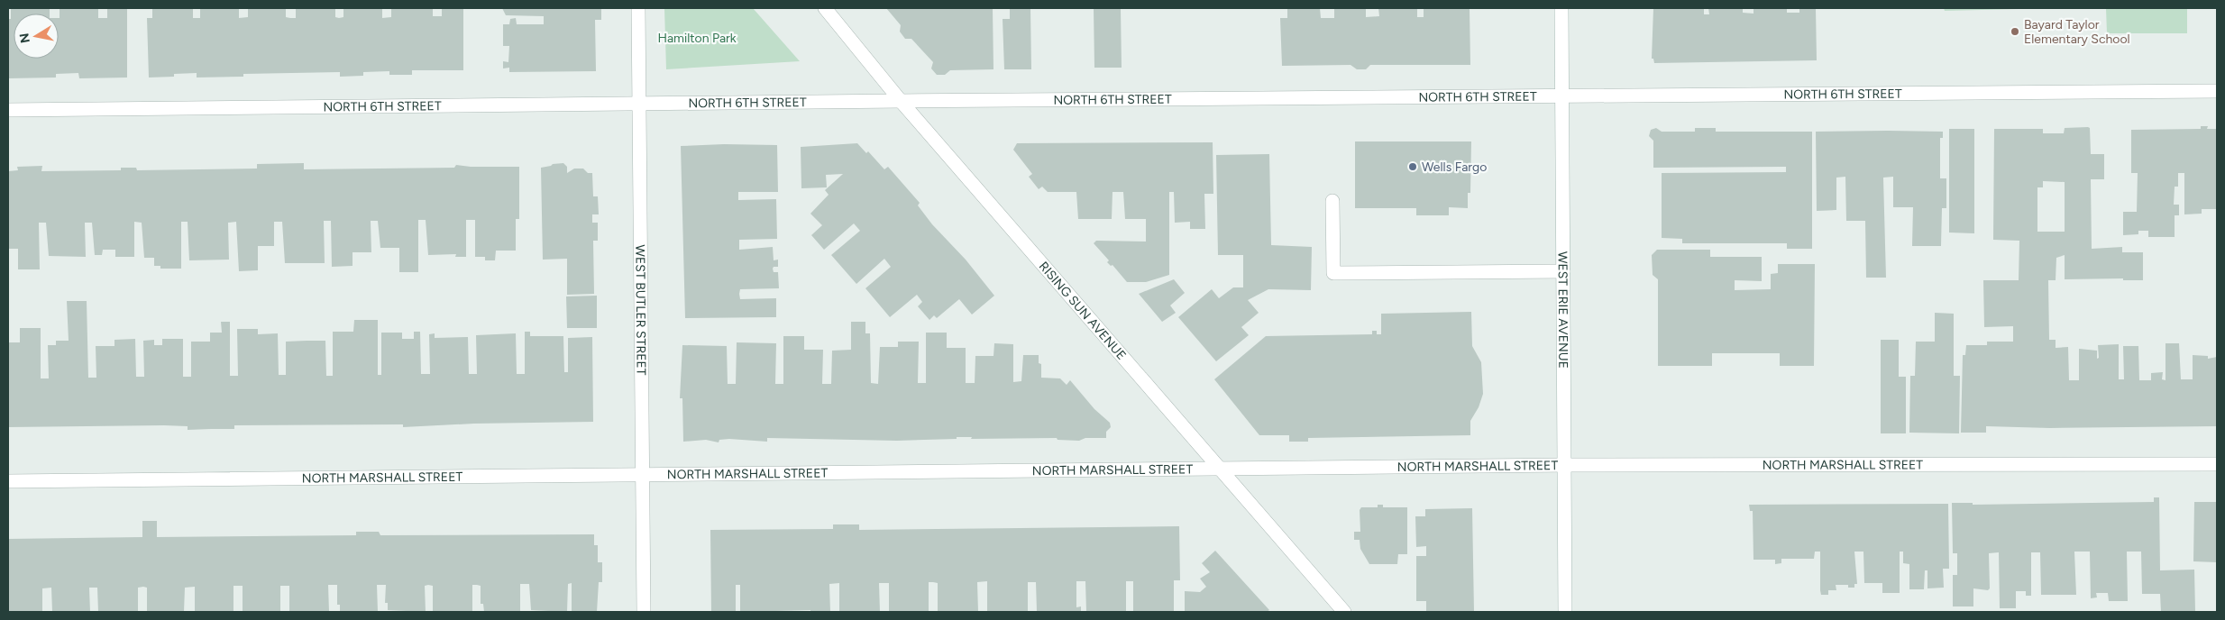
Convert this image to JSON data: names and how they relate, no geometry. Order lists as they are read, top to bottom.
{
  "streets": {
    "street": [
      "NORTH 6TH STREET",
      "WEST BUTLER STREET",
      "WEST ERIE AVENUE",
      "RISING SUN AVENUE",
      "NORTH MARSHALL STREET"
    ]
  },
  "crossings": [
    ["NORTH 6TH STREET", "WEST BUTLER STREET"],
    ["NORTH 6TH STREET", "WEST ERIE AVENUE"],
    ["NORTH 6TH STREET", "RISING SUN AVENUE"],
    ["WEST BUTLER STREET", "NORTH MARSHALL STREET"],
    ["WEST ERIE AVENUE", "NORTH MARSHALL STREET"],
    ["RISING SUN AVENUE", "NORTH MARSHALL STREET"]
  ],
  "parks": ["Hamilton Park"],
  "places": ["Bayard Taylor Elementary School", "Wells Fargo"],
  "north": "left"
}
